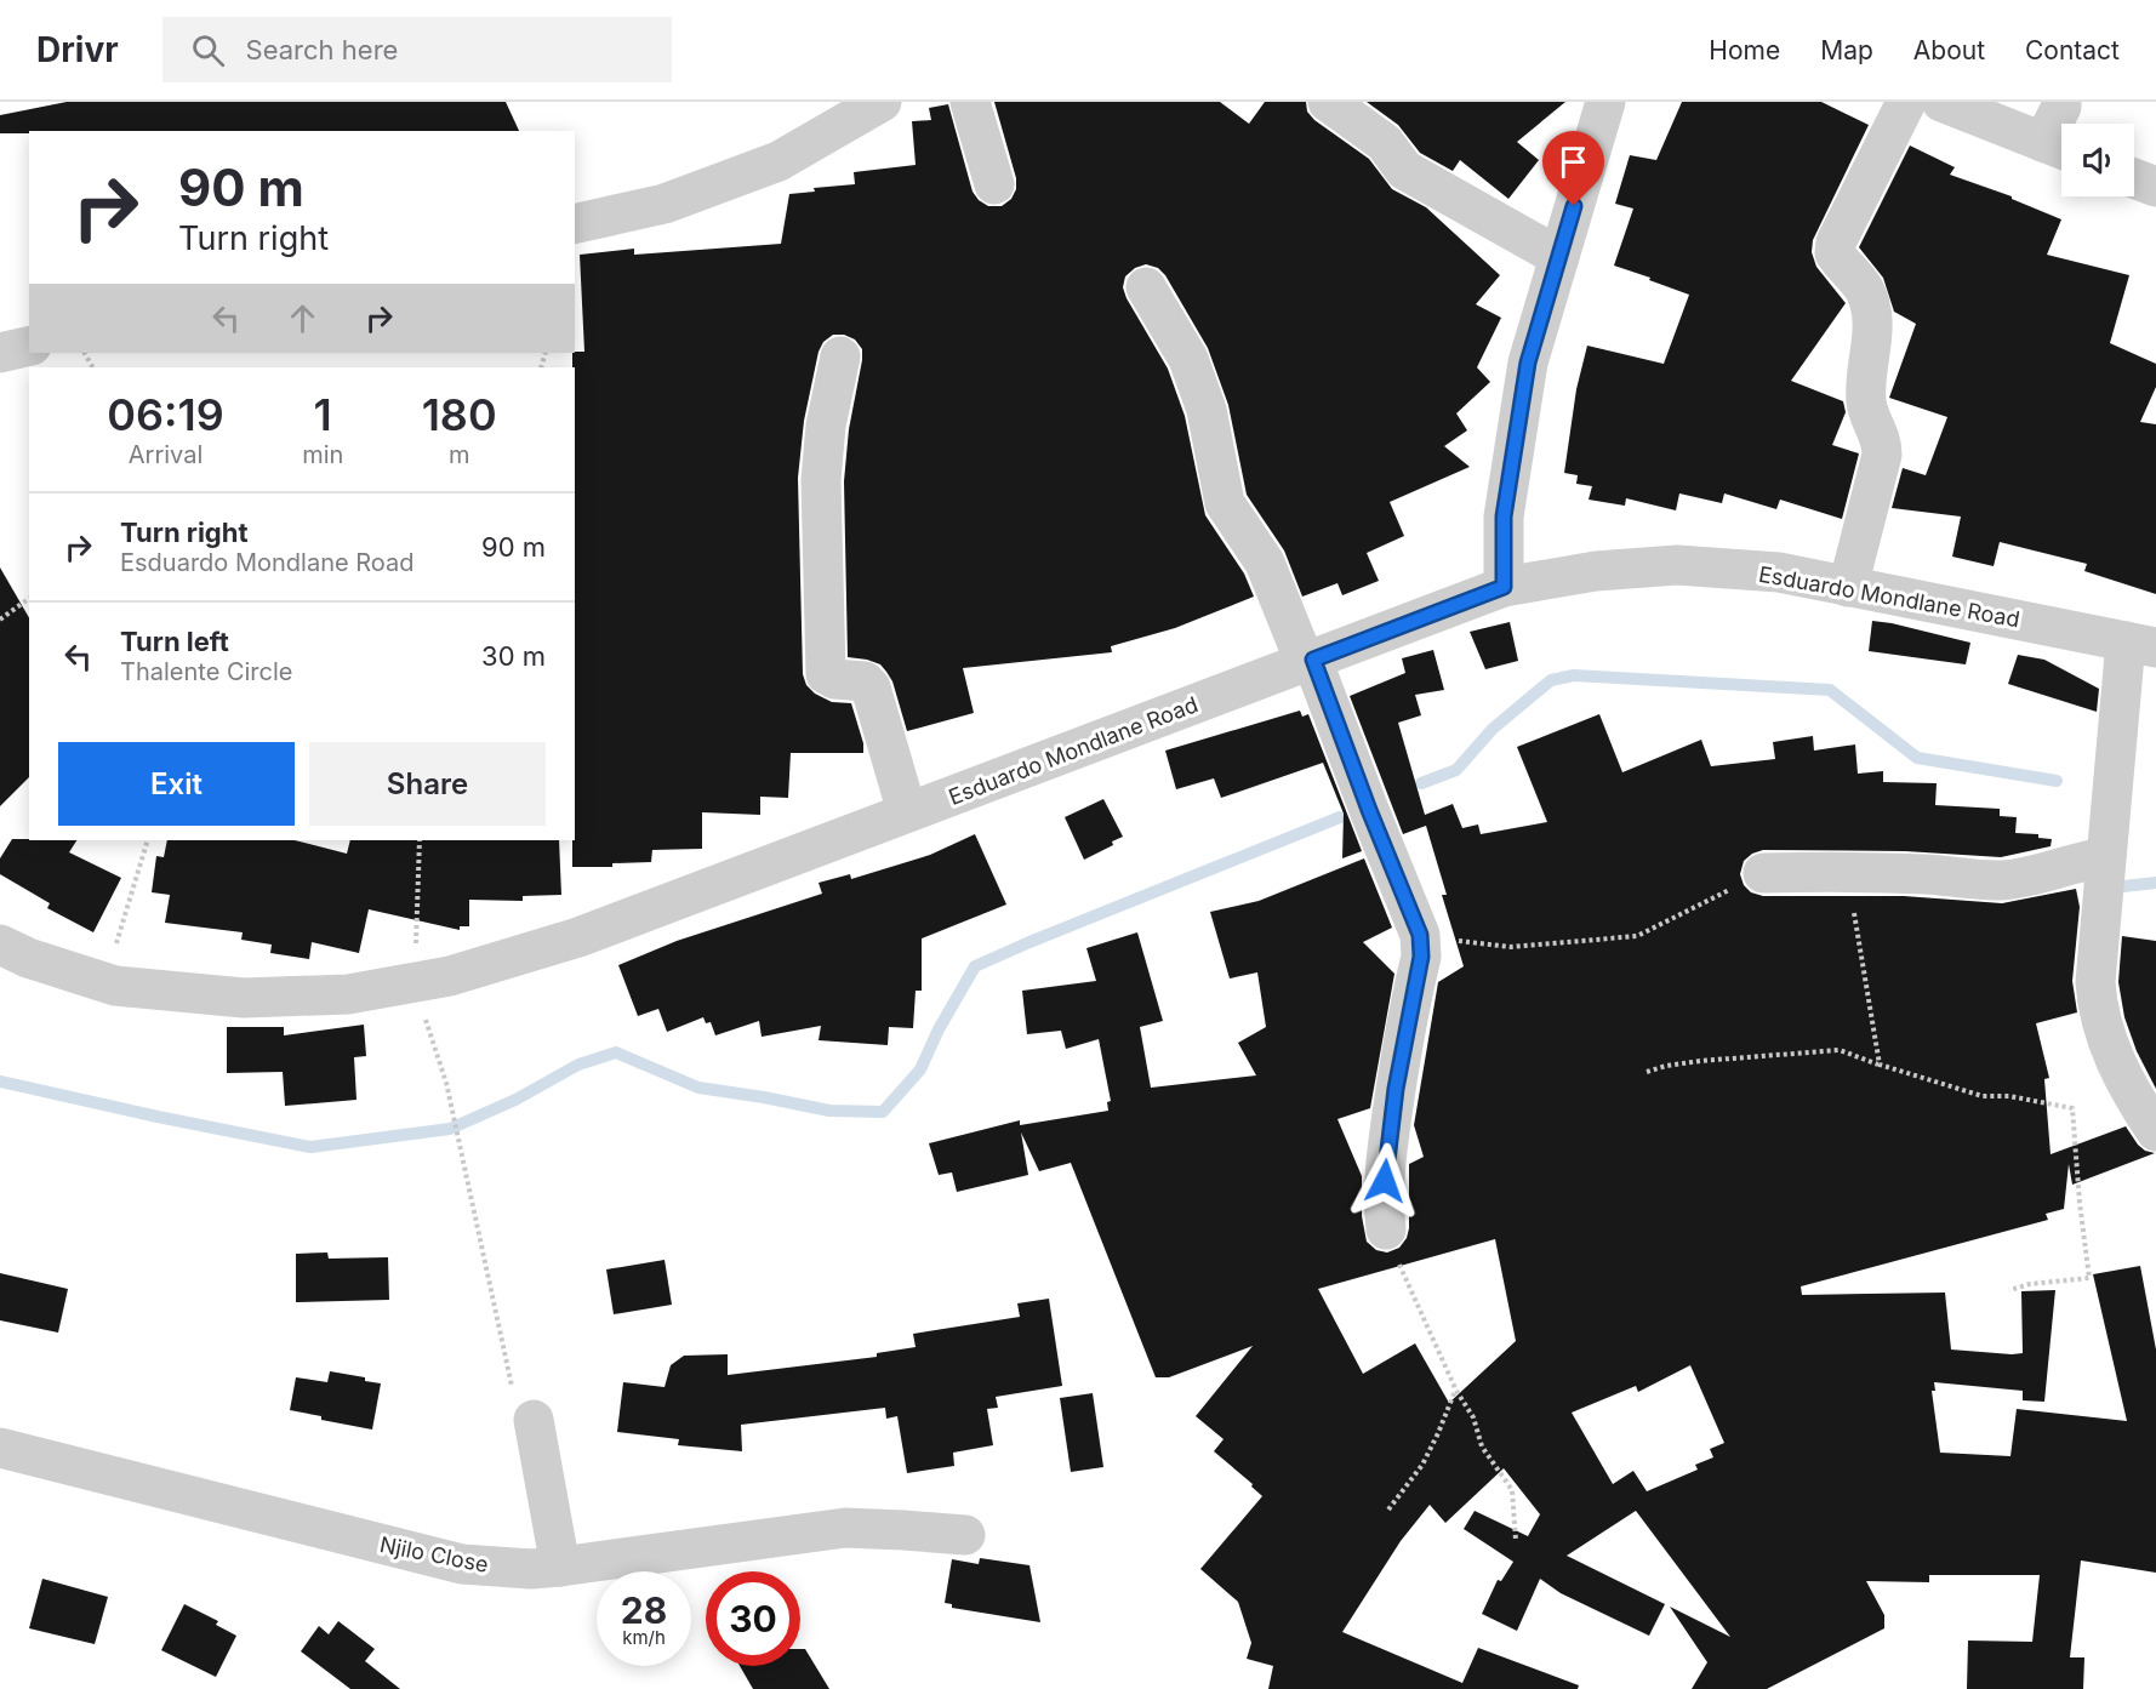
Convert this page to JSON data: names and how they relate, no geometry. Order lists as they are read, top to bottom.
{
  "streets": {
    "street": ["Esduardo Mondlane Road", "Njilo Close"]
  },
  "page": {
    "header": "Drivr",
    "search": "Search here",
    "nav": [
      "Home",
      "Map",
      "About",
      "Contact"
    ],
    "turn": ["90 m", "Turn right"],
    "eta": [
      "06:19",
      "Arrival",
      "1",
      "min",
      "180",
      "m"
    ],
    "list": [
      {
        "name": "Turn right",
        "note": "Esduardo Mondlane Road",
        "value": "90 m"
      },
      {
        "name": "Turn left",
        "note": "Thalente Circle",
        "value": "30 m"
      }
    ],
    "buttons": ["Exit", "Share"],
    "speed": "28 km/h",
    "limit": "30"
  }
}
